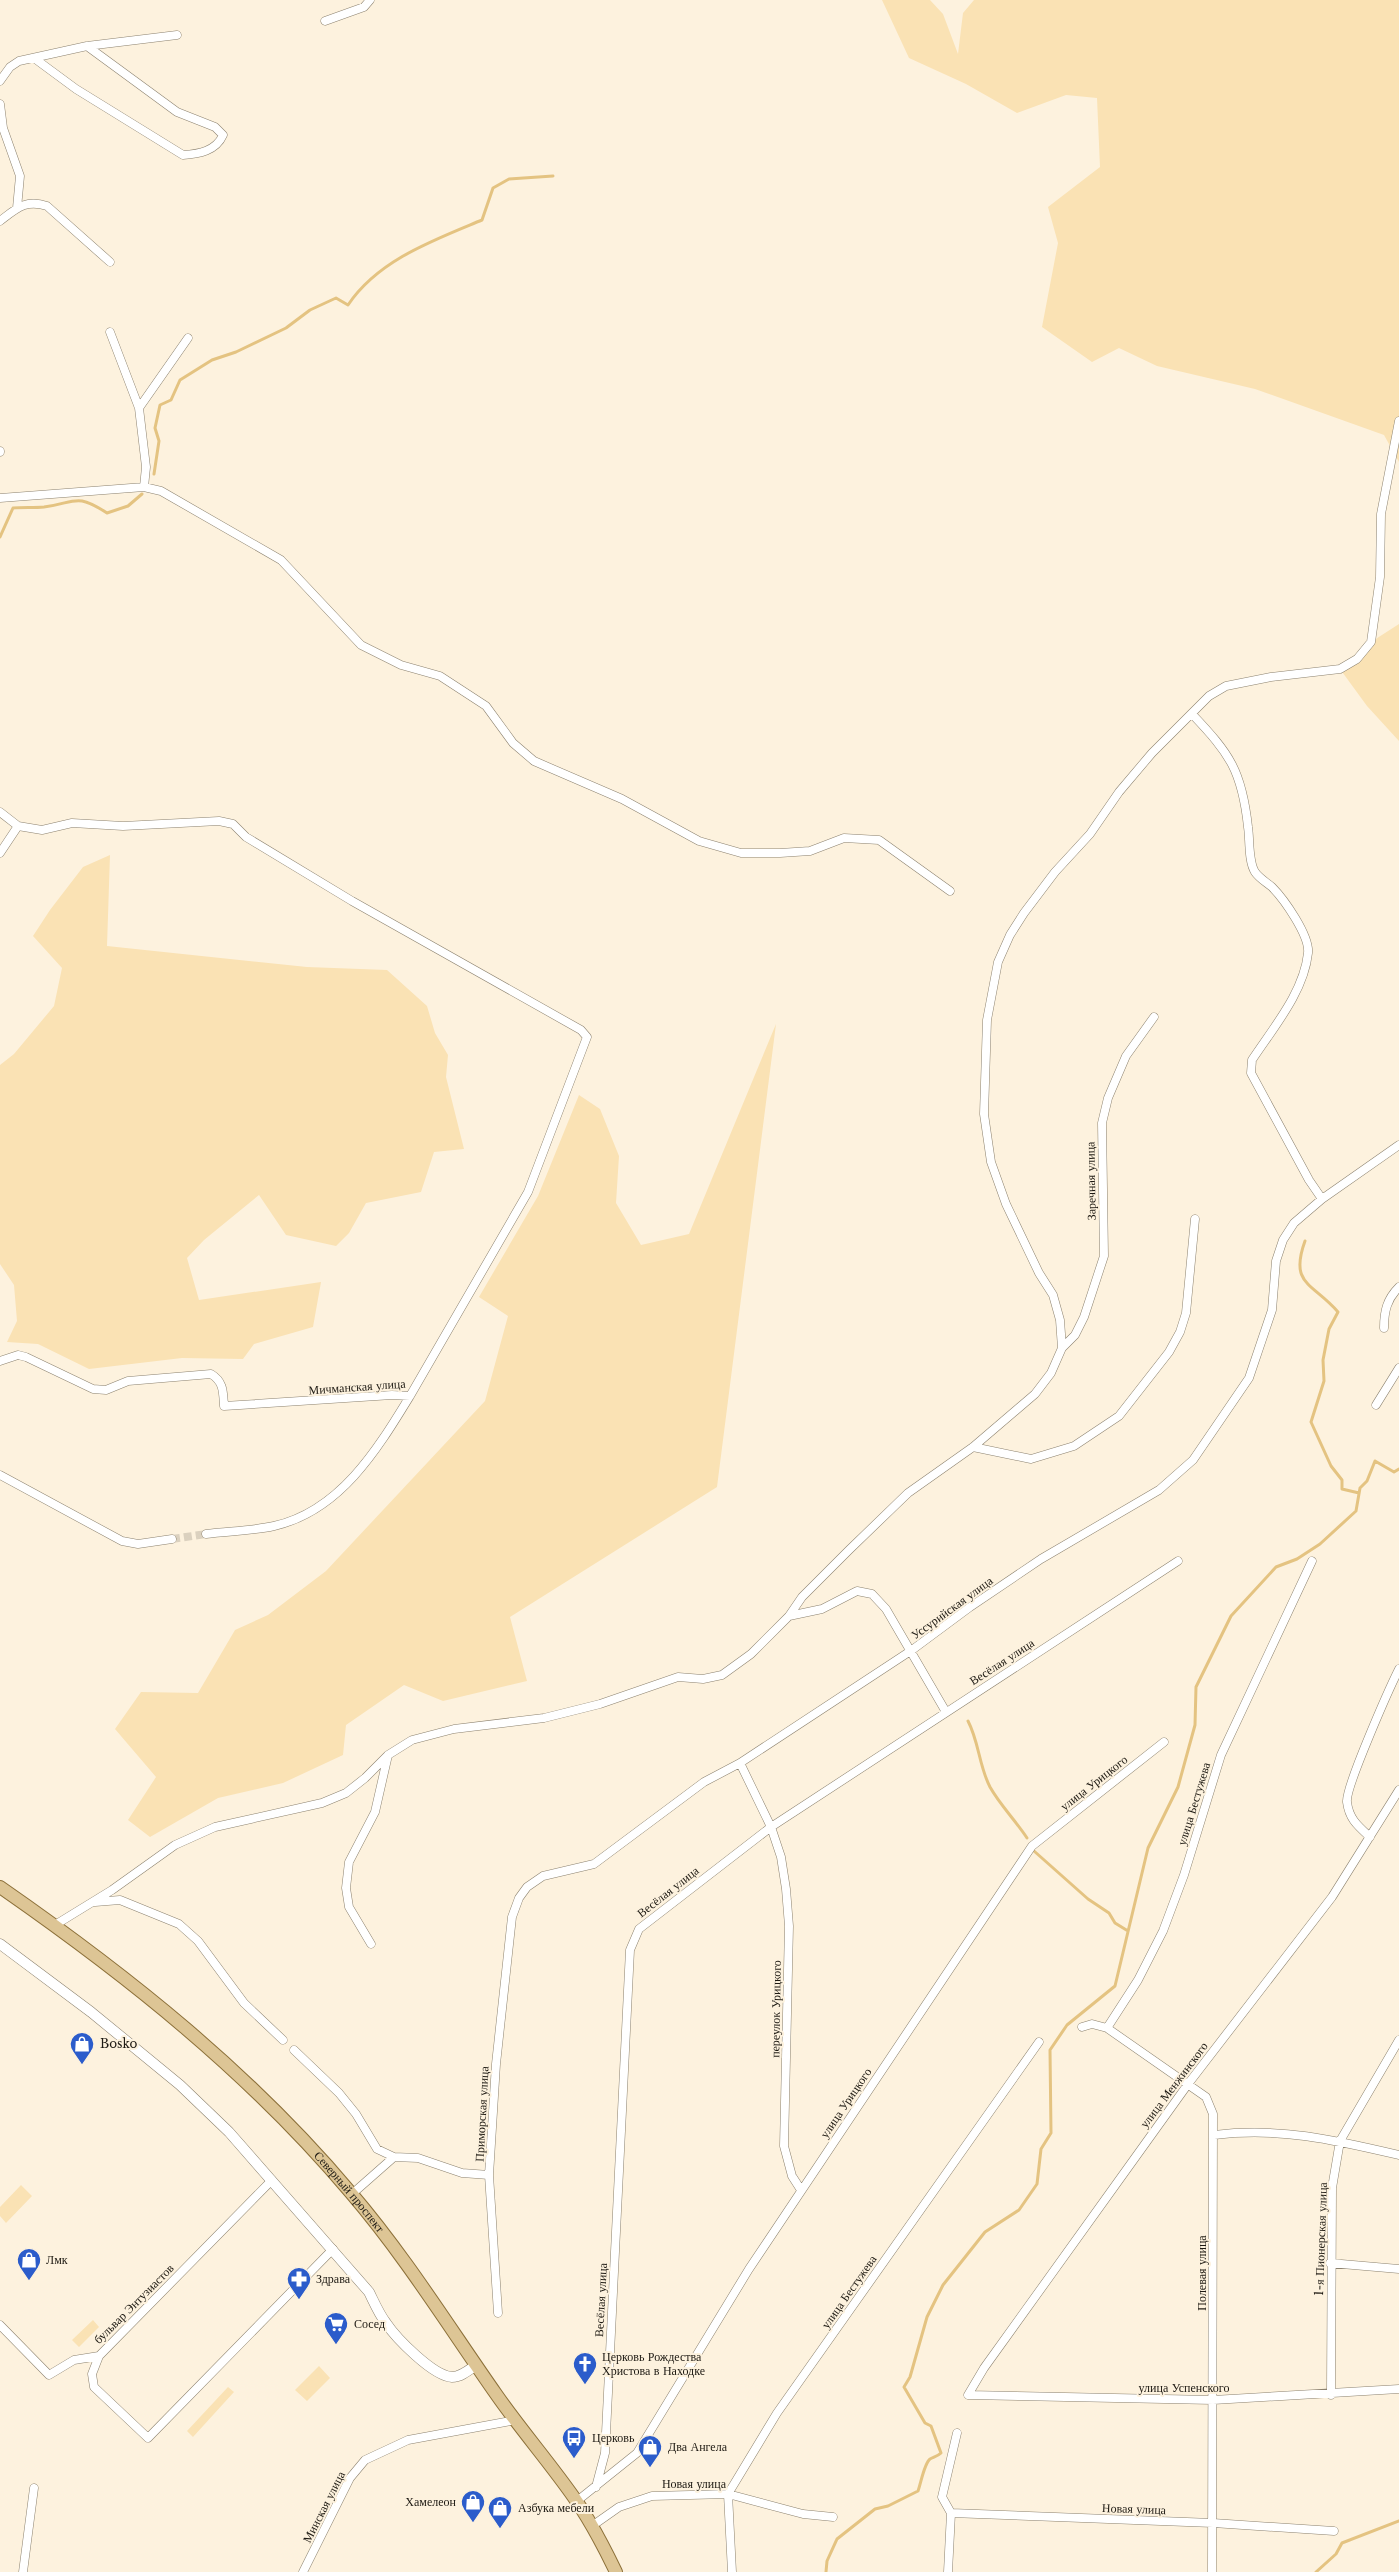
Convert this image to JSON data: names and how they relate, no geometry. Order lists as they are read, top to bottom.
{
  "streets": {
    "main road": ["Северный проспект"],
    "street": [
      "Заречная улица",
      "Мичманская улица",
      "Уссурийская улица",
      "Весёлая улица",
      "улица Урицкого",
      "улица Бестужева",
      "переулок Урицкого",
      "улица Менжинского",
      "Приморская улица",
      "1-я Пионерская улица",
      "Полевая улица",
      "бульвар Энтузиастов",
      "улица Успенского",
      "Новая улица",
      "Минская улица"
    ]
  },
  "crossings": [
    ["Уссурийская улица", "переулок Урицкого"],
    ["Уссурийская улица", "Приморская улица"],
    ["Весёлая улица", "улица Урицкого"],
    ["Весёлая улица", "переулок Урицкого"],
    ["улица Урицкого", "переулок Урицкого"],
    ["улица Урицкого", "Северный проспект"],
    ["улица Бестужева", "Полевая улица"],
    ["улица Бестужева", "Новая улица"],
    ["улица Менжинского", "Полевая улица"],
    ["улица Менжинского", "улица Успенского"],
    ["Северный проспект", "Новая улица"],
    ["Северный проспект", "Минская улица"],
    ["1-я Пионерская улица", "улица Успенского"],
    ["Полевая улица", "улица Успенского"],
    ["Полевая улица", "Новая улица"]
  ],
  "places": {
    "shop": [
      "Bosko",
      "Лмк",
      "Два Ангела",
      "Хамелеон",
      "Азбука мебели"
    ],
    "pharmacy": ["Здрава"],
    "supermarket": ["Сосед"],
    "church": ["Церковь Рождества Христова в Находке"],
    "bus stop": ["Церковь"]
  }
}
